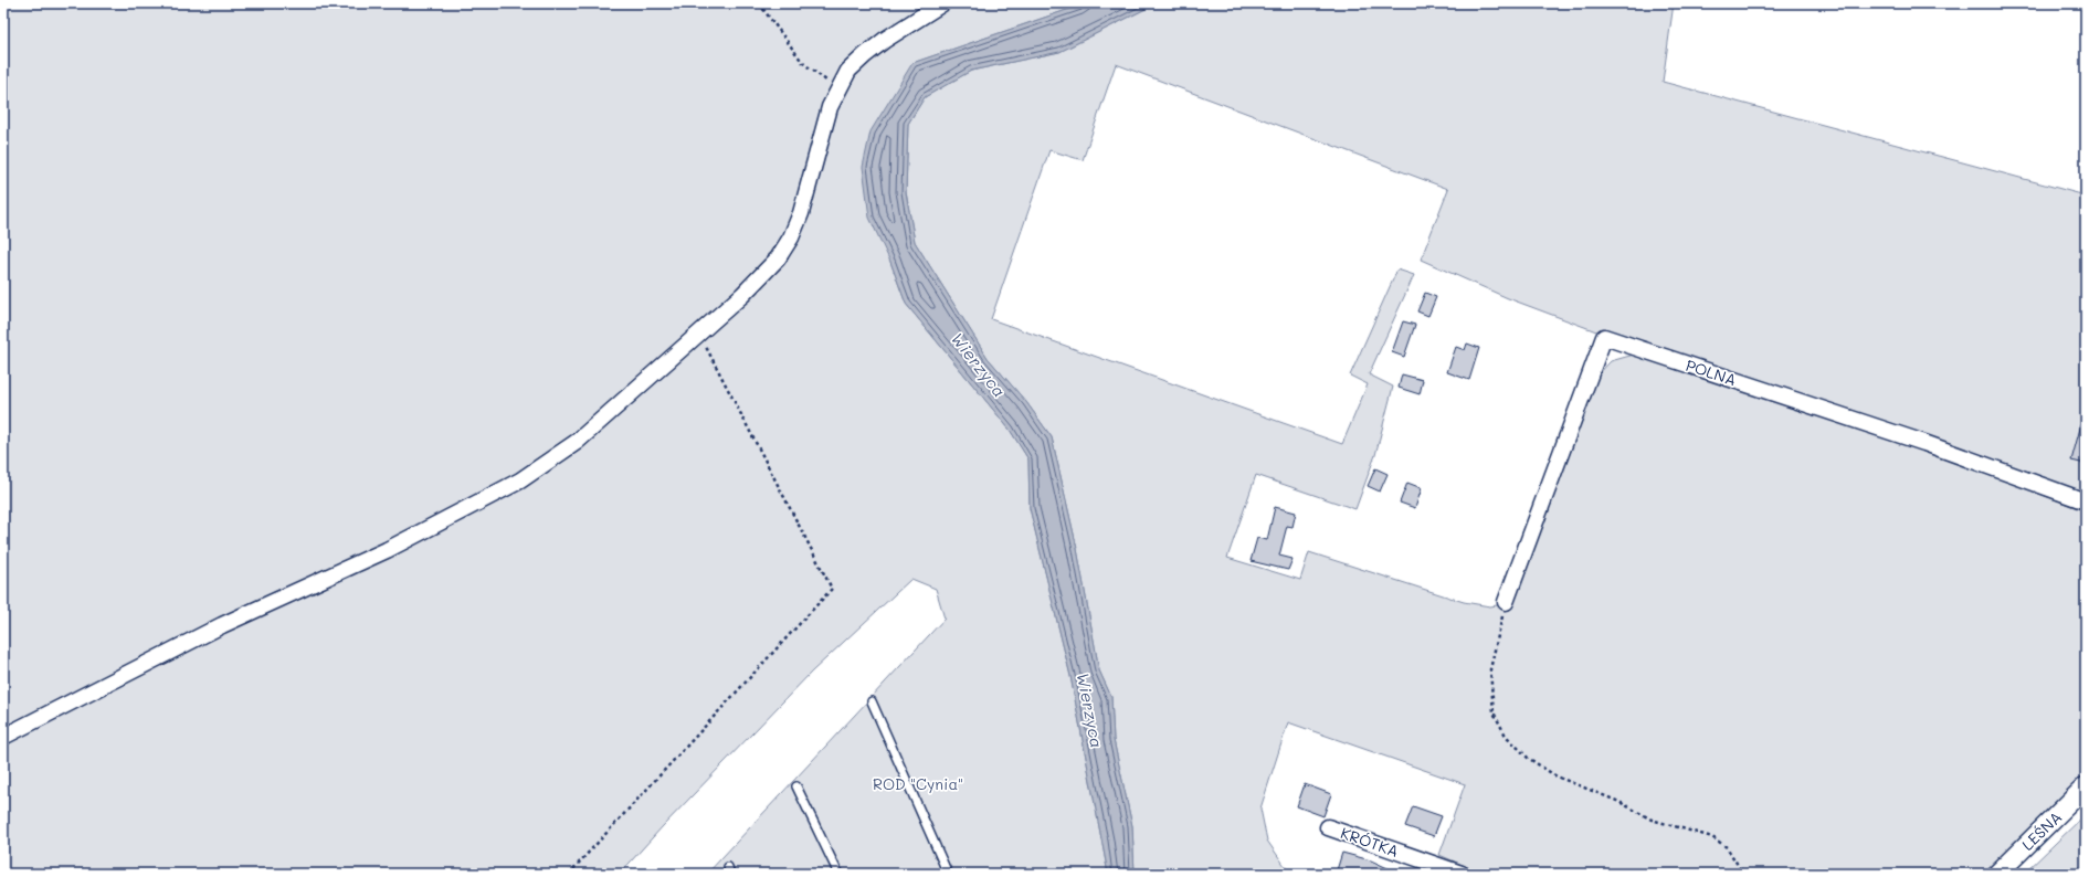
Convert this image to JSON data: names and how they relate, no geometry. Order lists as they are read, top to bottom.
{
  "streets": {
    "street": ["POLNA", "LEŚNA", "KRÓTKA"]
  },
  "water": ["Wierzyca"],
  "parks": ["ROD \"Cynia\""]
}
